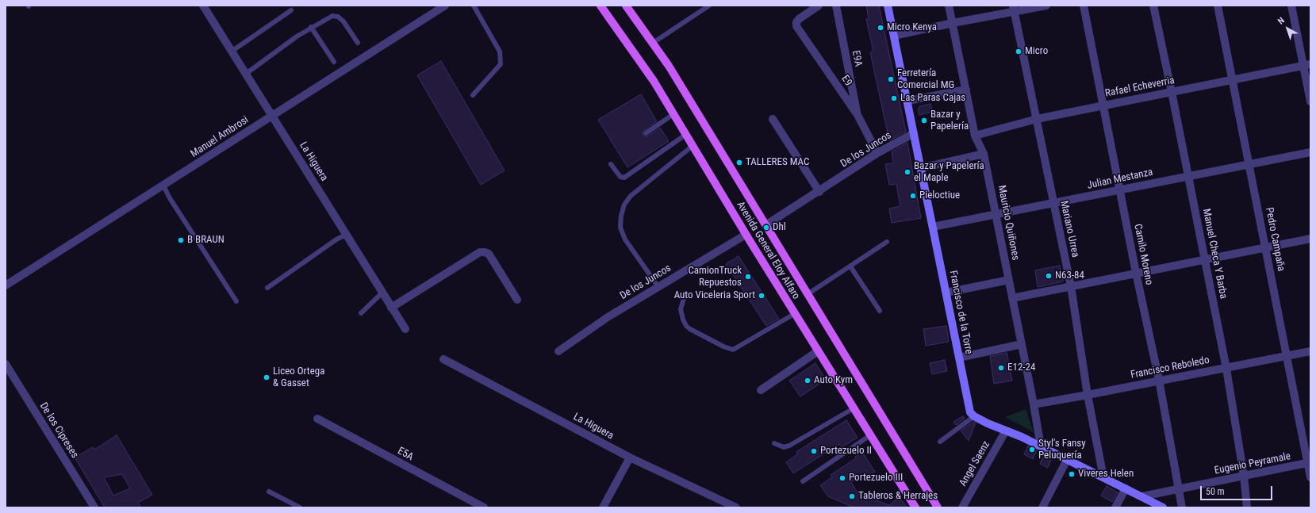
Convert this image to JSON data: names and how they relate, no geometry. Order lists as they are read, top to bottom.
{
  "streets": {
    "main road": ["Avenida General Eloy Alfaro"],
    "street": [
      "E9A",
      "E9",
      "Rafael Echeverria",
      "Manuel Ambrosi",
      "De los Juncos",
      "La Higuera",
      "Julian Mestanza",
      "Mauricio Quiñones",
      "Mariano Urrea",
      "Pedro Campaña",
      "Manuel Checa Y Barba",
      "Camilo Moreno",
      "Francisco de la Torre",
      "Francisco Reboledo",
      "De los Cipreses",
      "E5A",
      "Angel Saenz",
      "Eugenio Peyramale"
    ]
  },
  "crossings": [
    ["E9A", "E9"],
    ["E9", "De los Juncos"],
    ["Rafael Echeverria", "Mauricio Quiñones"],
    ["Rafael Echeverria", "Mariano Urrea"],
    ["Rafael Echeverria", "Pedro Campaña"],
    ["Rafael Echeverria", "Manuel Checa Y Barba"],
    ["Rafael Echeverria", "Camilo Moreno"],
    ["Manuel Ambrosi", "La Higuera"],
    ["De los Juncos", "Avenida General Eloy Alfaro"],
    ["De los Juncos", "Francisco de la Torre"],
    ["Julian Mestanza", "Mauricio Quiñones"],
    ["Julian Mestanza", "Mariano Urrea"],
    ["Julian Mestanza", "Pedro Campaña"],
    ["Julian Mestanza", "Manuel Checa Y Barba"],
    ["Julian Mestanza", "Camilo Moreno"],
    ["Julian Mestanza", "Francisco de la Torre"],
    ["Mauricio Quiñones", "Francisco Reboledo"],
    ["Mariano Urrea", "Francisco Reboledo"],
    ["Pedro Campaña", "Francisco Reboledo"],
    ["Pedro Campaña", "Eugenio Peyramale"],
    ["Manuel Checa Y Barba", "Francisco Reboledo"],
    ["Manuel Checa Y Barba", "Eugenio Peyramale"],
    ["Camilo Moreno", "Francisco Reboledo"],
    ["Camilo Moreno", "Eugenio Peyramale"]
  ],
  "places": [
    "Micro Kenya",
    "Micro",
    "Ferretería Comercial MG",
    "Las Paras Cajas",
    "Bazar y Papelería",
    "TALLERES MAC",
    "Bazar y Papelería el Maple",
    "Pieloctiue",
    "Dhl",
    "B BRAUN",
    "N63-84",
    "CamionTruck Repuestos",
    "Auto Viceleria Sport",
    "E12-24",
    "Liceo Ortega & Gasset",
    "Auto Kym",
    "Styl's Fansy Peluquería",
    "Portezuelo II",
    "Viveres Helen",
    "Portezuelo III",
    "Tableros & Herrajes"
  ],
  "scale_bar": "50 m",
  "north": "top left"
}
